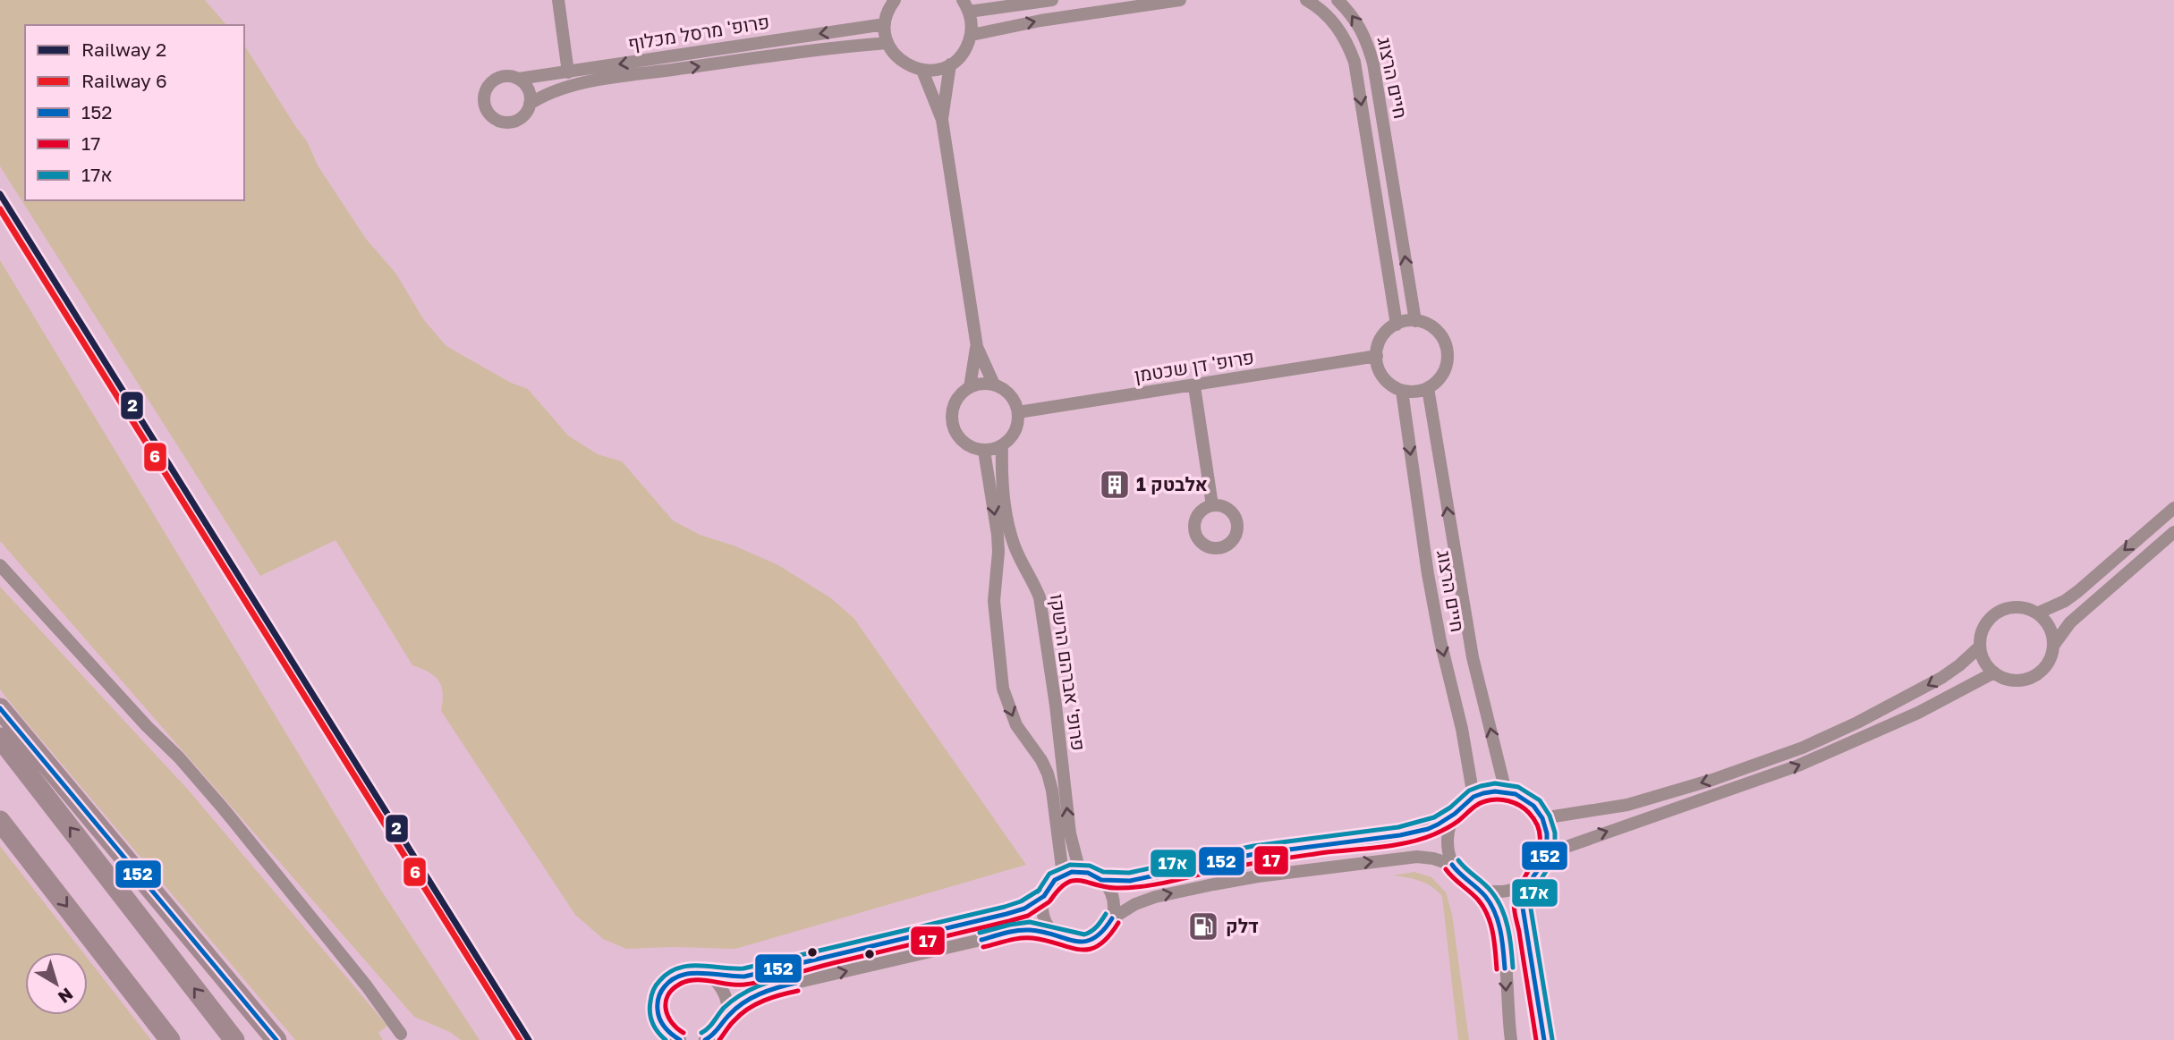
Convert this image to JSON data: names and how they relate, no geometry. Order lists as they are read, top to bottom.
{
  "streets": {
    "street": [
      "פרופ' מרסל מכלוף",
      "חיים הרצוג",
      "פרופ' דן שכטמן",
      "פרופ' אברהם הרשקו"
    ]
  },
  "crossings": [
    ["חיים הרצוג", "פרופ' דן שכטמן"],
    ["פרופ' דן שכטמן", "פרופ' אברהם הרשקו"]
  ],
  "places": {
    "building": ["אלבטק 1"],
    "fuel station": ["דלק"]
  },
  "lines": [
    "rail line 2",
    "rail line 6",
    "transit line 152",
    "transit line 17א",
    "transit line 17"
  ],
  "legend": [
    "Railway 2",
    "Railway 6",
    "152",
    "17",
    "17א"
  ],
  "north": "bottom right"
}
